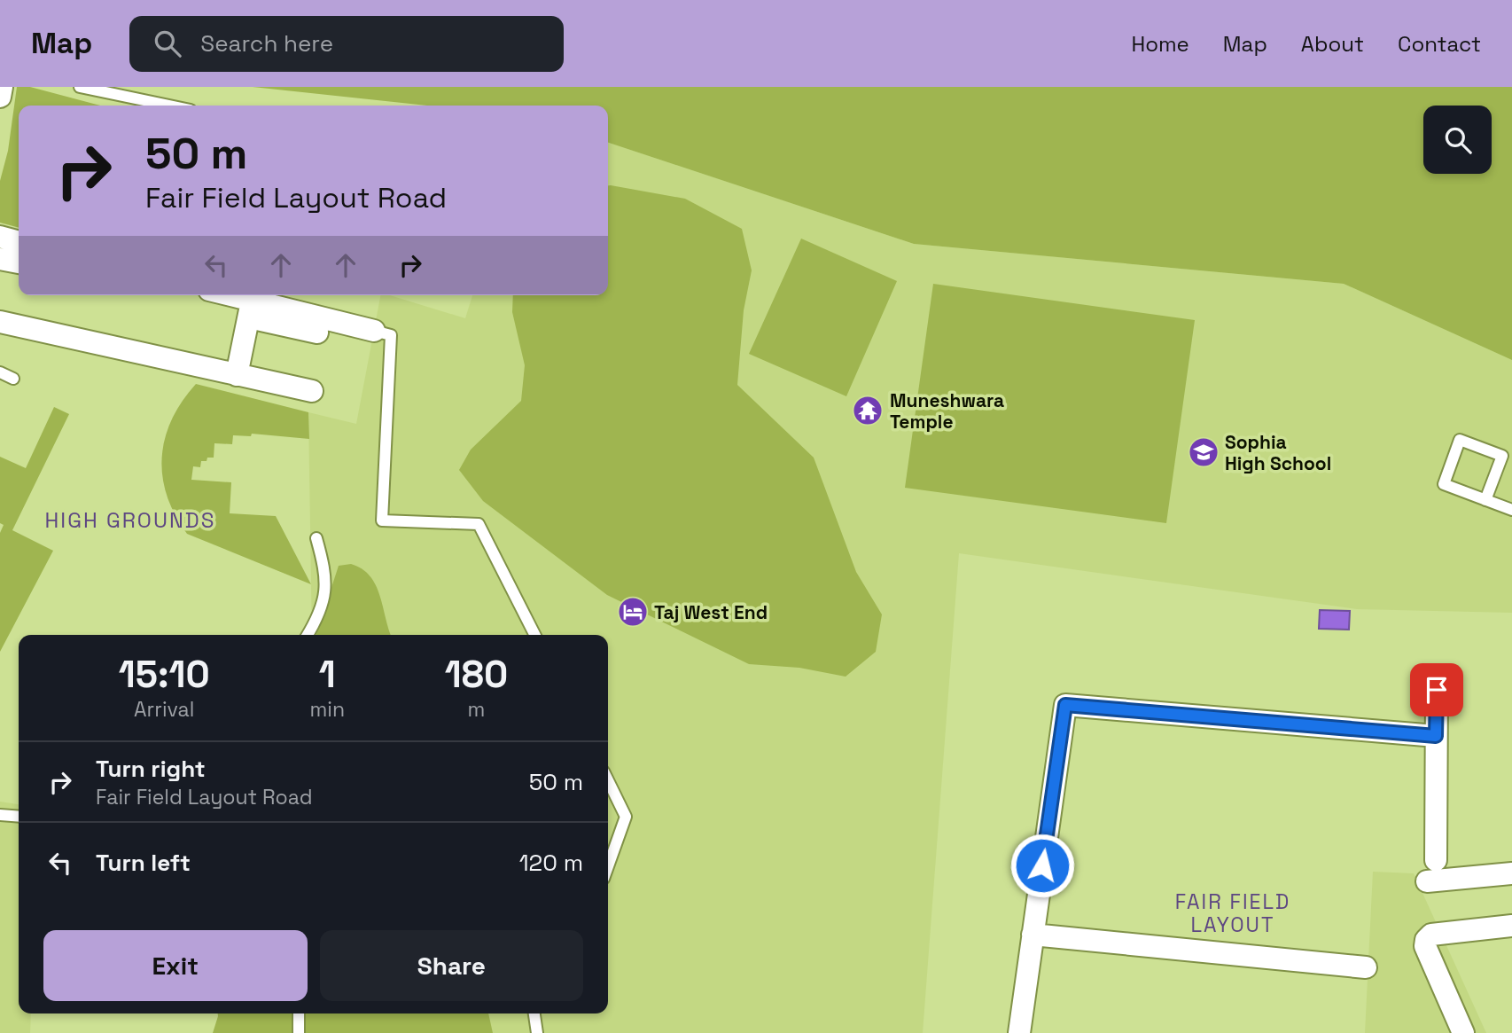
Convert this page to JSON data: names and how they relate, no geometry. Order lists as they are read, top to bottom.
{
  "districts": ["HIGH GROUNDS", "FAIR FIELD LAYOUT"],
  "places": {
    "temple": ["Muneshwara Temple"],
    "school or university": ["Sophia High School"],
    "hotel": ["Taj West End"]
  },
  "page": {
    "header": "Map",
    "search": "Search here",
    "nav": [
      "Home",
      "Map",
      "About",
      "Contact"
    ],
    "turn": ["50 m", "Fair Field Layout Road"],
    "eta": [
      "15:10",
      "Arrival",
      "1",
      "min",
      "180",
      "m"
    ],
    "list": [
      {
        "name": "Turn right",
        "note": "Fair Field Layout Road",
        "value": "50 m"
      },
      {
        "name": "Turn left",
        "value": "120 m"
      }
    ],
    "buttons": ["Exit", "Share"]
  }
}
